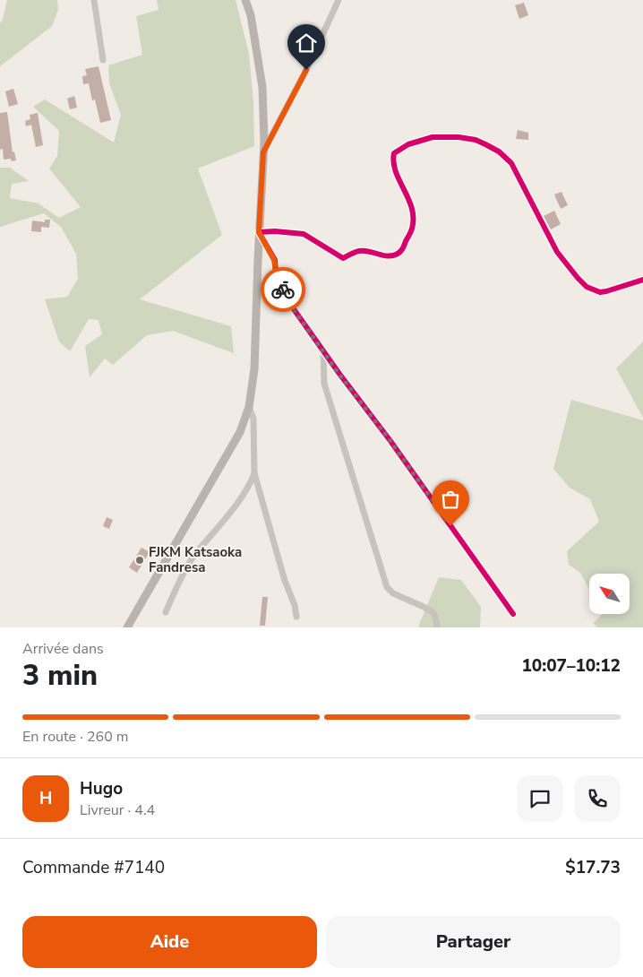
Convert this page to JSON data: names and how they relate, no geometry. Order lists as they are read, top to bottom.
{
  "places": ["FJKM Katsaoka Fandresa"],
  "north": "top left",
  "page": {
    "heading": ["3 min", "Arrivée dans", "10:07–10:12"],
    "panel": [
      "Hugo",
      "Livreur · 4.4",
      "Commande #7140",
      "$17.73"
    ],
    "bar": "En route · 260 m",
    "round": "H",
    "buttons": ["Aide", "Partager"]
  }
}
